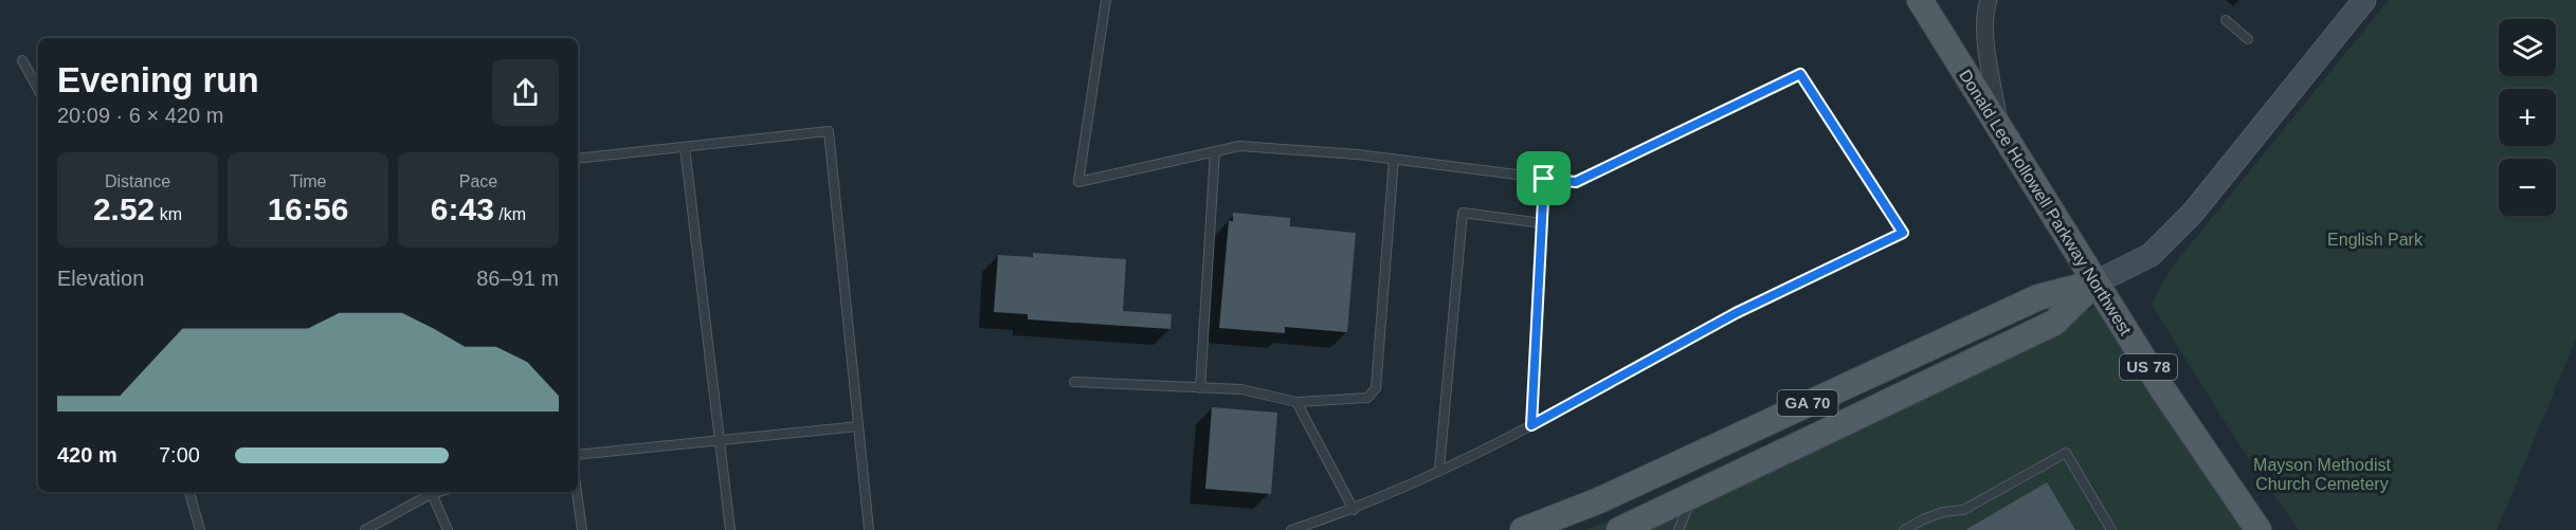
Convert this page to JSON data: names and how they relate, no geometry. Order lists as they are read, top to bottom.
{
  "streets": {
    "main road": ["Donald Lee Hollowell Parkway Northwest", "US 78", "GA 70"]
  },
  "crossings": [
    ["Donald Lee Hollowell Parkway Northwest", "GA 70"]
  ],
  "parks": ["English Park", "Mayson Methodist Church Cemetery"],
  "page": {
    "map_buttons": ["+", "−"],
    "heading": ["Evening run", "20:09 · 6 × 420 m"],
    "stats": [
      ["Distance", "2.52 km"],
      ["Time", "16:56"],
      ["Pace", "6:43 /km"]
    ],
    "chart": ["Elevation", "86–91 m"],
    "list": [
      {
        "name": "420 m",
        "note": "7:00"
      }
    ]
  }
}
